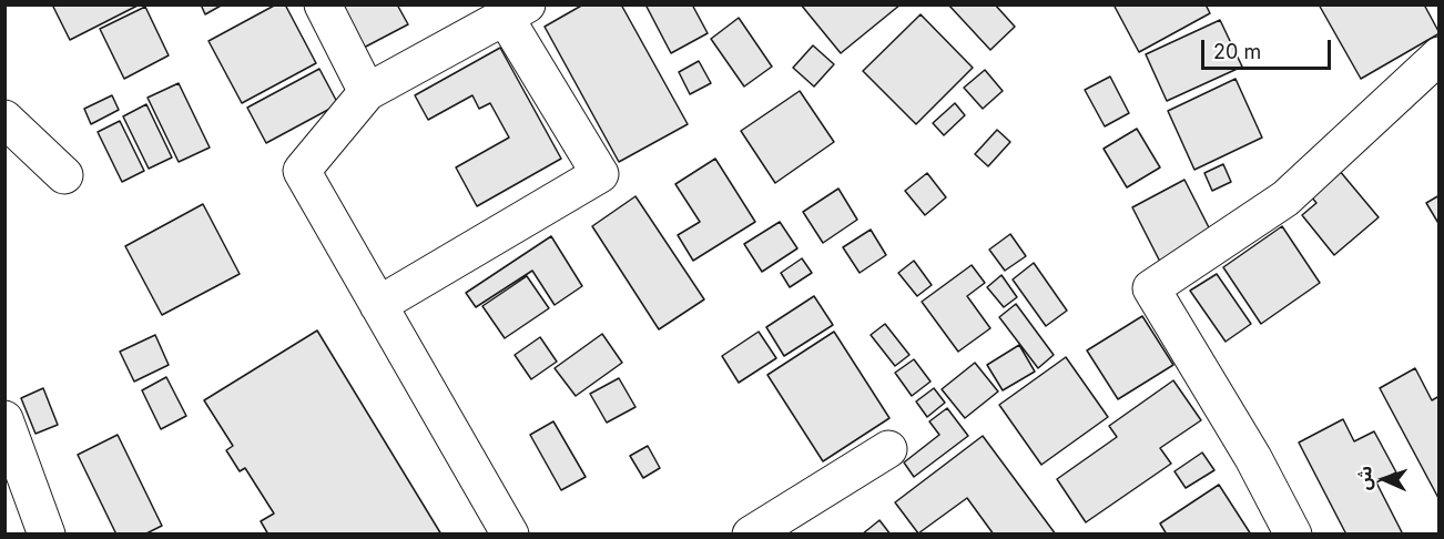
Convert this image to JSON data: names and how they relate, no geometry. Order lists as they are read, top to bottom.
{
  "scale_bar": "20 m",
  "north": "left"
}
